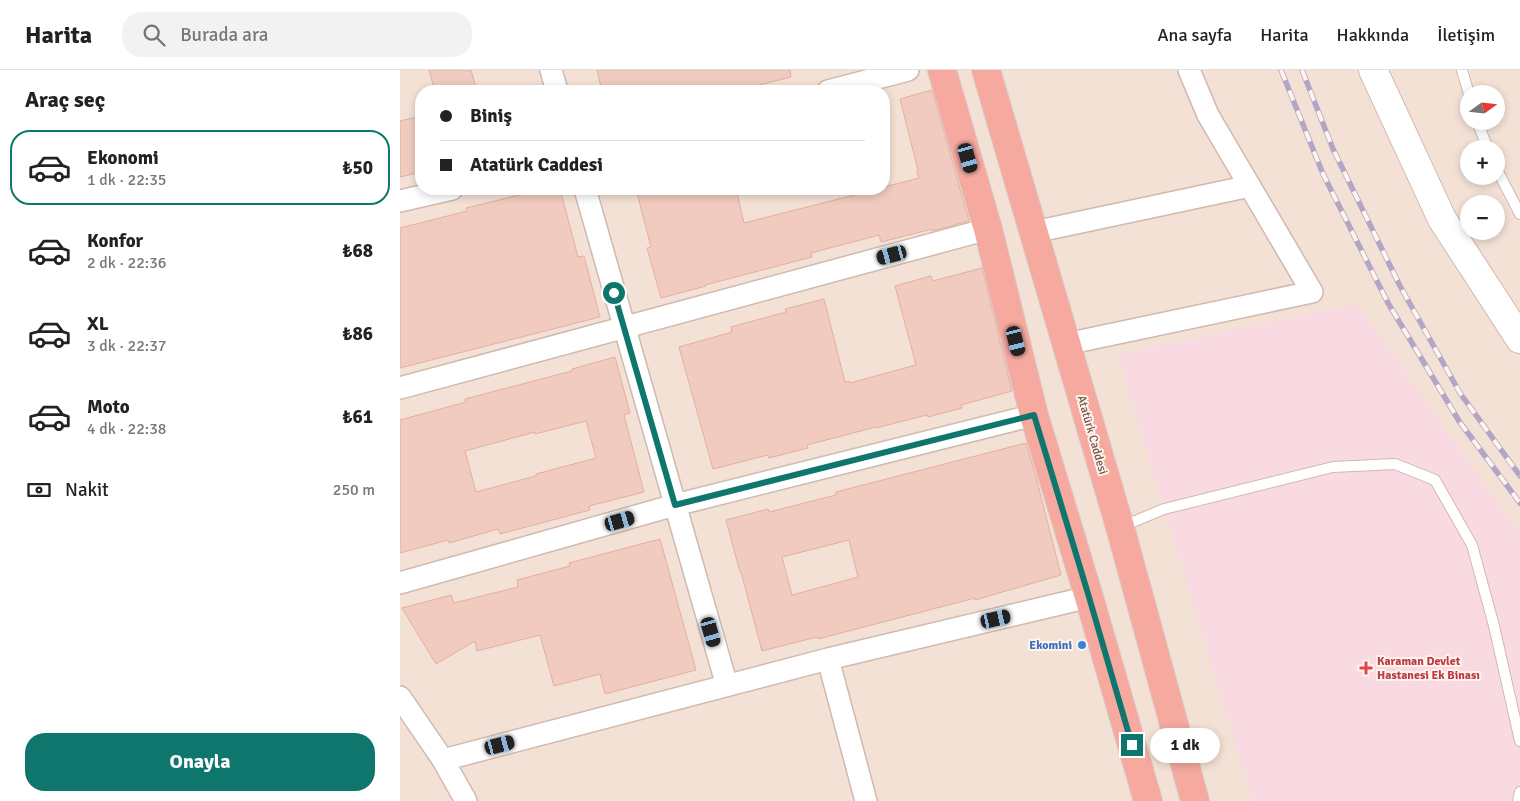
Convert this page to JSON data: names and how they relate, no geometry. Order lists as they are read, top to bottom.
{
  "streets": {
    "highway": ["Atatürk Caddesi"]
  },
  "places": {
    "other": ["Ekomini"],
    "health": ["Karaman Devlet Hastanesi Ek Binası"]
  },
  "north": "right",
  "page": {
    "header": "Harita",
    "search": "Burada ara",
    "nav": [
      "Ana sayfa",
      "Harita",
      "Hakkında",
      "İletişim"
    ],
    "heading": "Araç seç",
    "map_buttons": ["+", "−"],
    "banner": ["Biniş", "Atatürk Caddesi"],
    "list": [
      {
        "name": "Ekonomi",
        "note": "1 dk · 22:35",
        "value": "₺50"
      },
      {
        "name": "Konfor",
        "note": "2 dk · 22:36",
        "value": "₺68"
      },
      {
        "name": "XL",
        "note": "3 dk · 22:37",
        "value": "₺86"
      },
      {
        "name": "Moto",
        "note": "4 dk · 22:38",
        "value": "₺61"
      }
    ],
    "pay": ["Nakit", "250 m"],
    "buttons": "Onayla",
    "bubble": "1 dk"
  }
}
